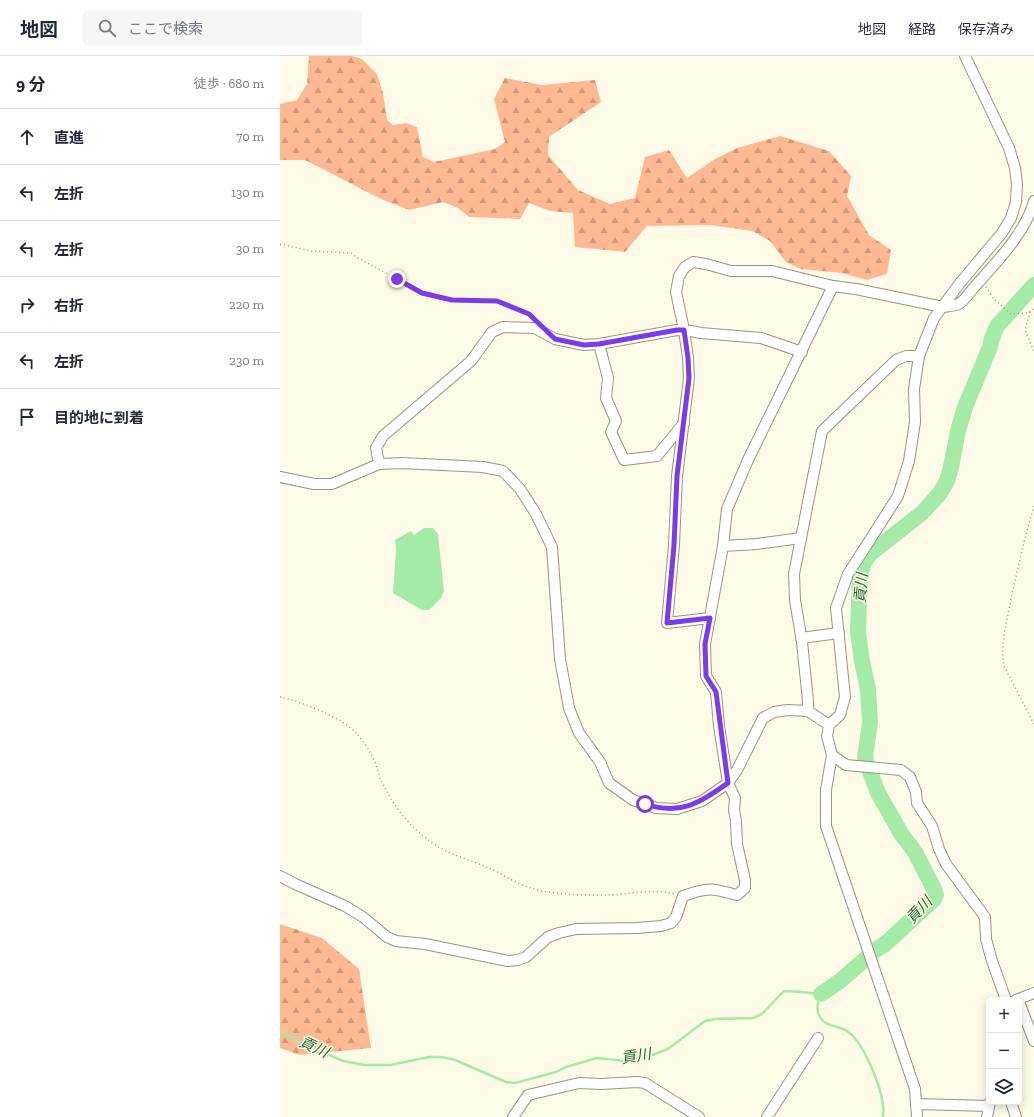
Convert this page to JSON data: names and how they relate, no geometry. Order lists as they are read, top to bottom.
{
  "water": ["貢川"],
  "page": {
    "header": "地図",
    "search": "ここで検索",
    "nav": ["地図", "経路", "保存済み"],
    "heading": ["9 分", "徒歩 · 680 m"],
    "list": [
      ["直進", "70 m"],
      ["左折", "130 m"],
      ["左折", "30 m"],
      ["右折", "220 m"],
      ["左折", "230 m"],
      "目的地に到着"
    ],
    "map_buttons": ["+", "−"]
  }
}
